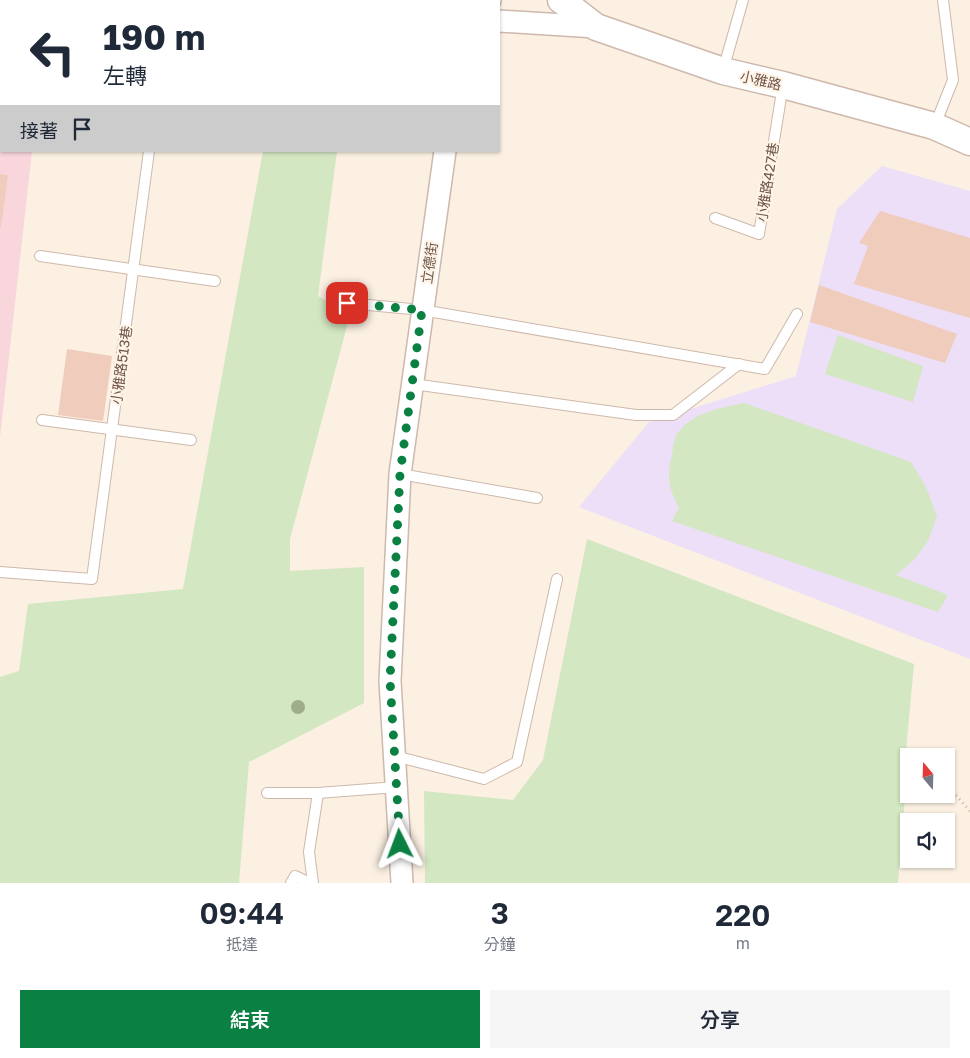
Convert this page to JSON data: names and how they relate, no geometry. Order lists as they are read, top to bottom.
{
  "streets": {
    "street": ["小雅路", "立德街"],
    "lane": ["小雅路427巷", "小雅路513巷"]
  },
  "crossings": [
    ["小雅路", "小雅路427巷"]
  ],
  "north": "top",
  "page": {
    "turn": ["190 m", "左轉"],
    "then": "接著",
    "eta": [
      "09:44",
      "抵達",
      "3",
      "分鐘",
      "220",
      "m"
    ],
    "buttons": ["結束", "分享"]
  }
}
